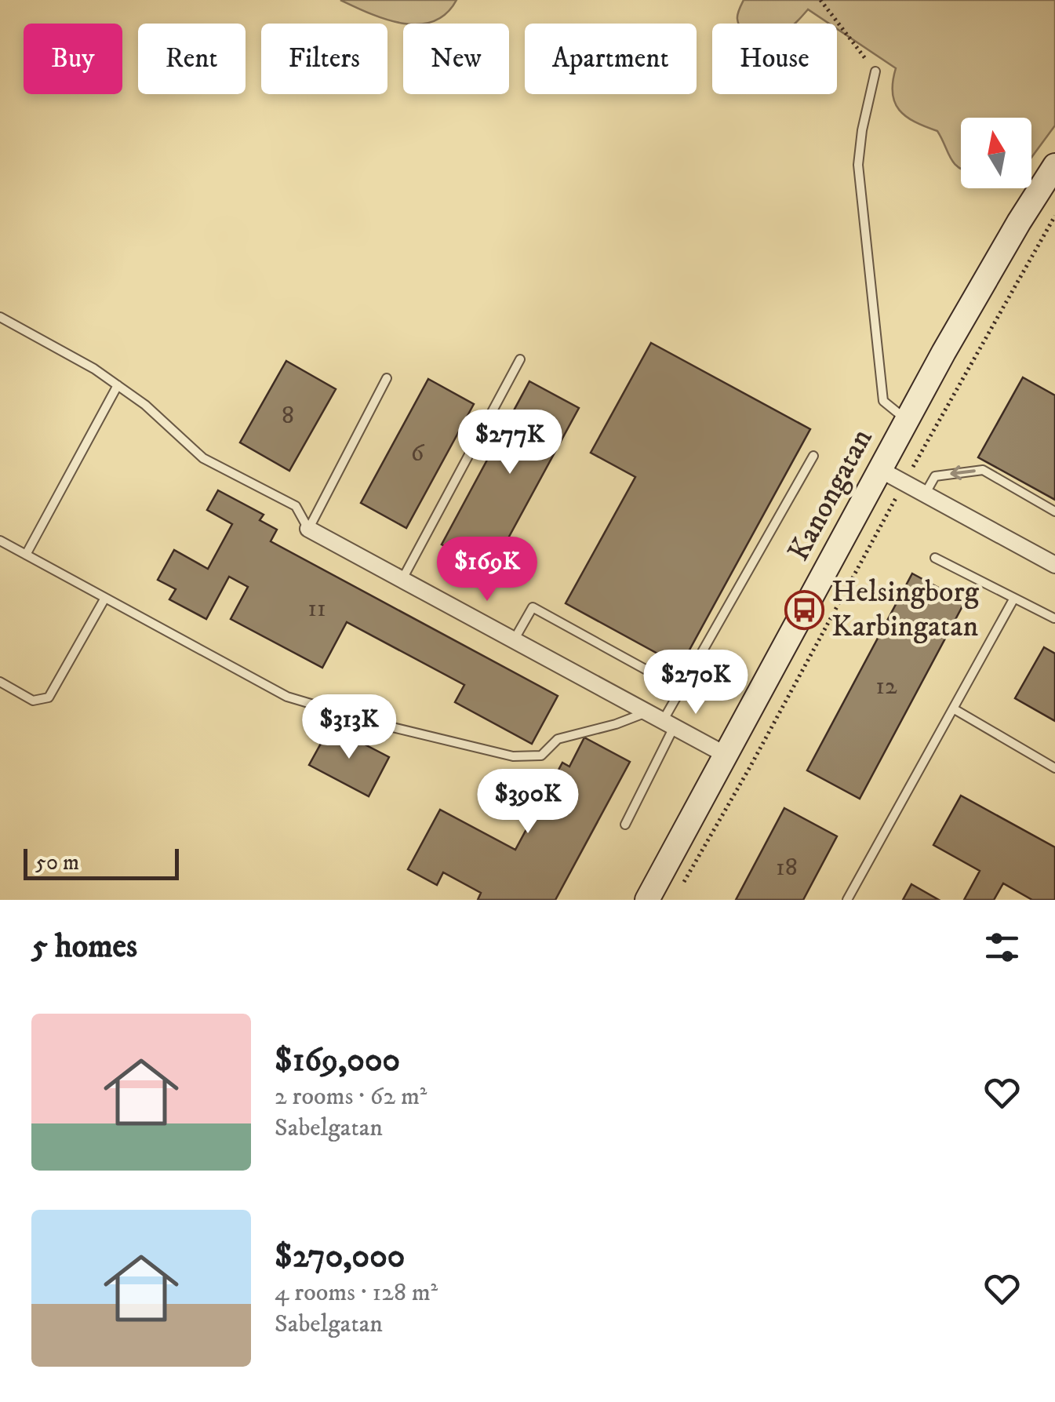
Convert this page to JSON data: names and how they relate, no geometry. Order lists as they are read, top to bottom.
{
  "streets": {
    "street": ["Kanongatan"]
  },
  "places": {
    "bus stop": ["Helsingborg Karbingatan"]
  },
  "house_numbers": [
    "8",
    "6",
    "11",
    "12",
    "18"
  ],
  "scale_bar": "50 m",
  "north": "top",
  "page": {
    "chip": [
      "Buy",
      "Rent",
      "Filters",
      "New",
      "Apartment",
      "House"
    ],
    "price": [
      "$277K",
      "$169K",
      "$270K",
      "$313K",
      "$390K"
    ],
    "scale": "50 m",
    "heading": "5 homes",
    "list": [
      {
        "name": "$169,000",
        "note": "2 rooms · 62 m² · Sabelgatan"
      },
      {
        "name": "$270,000",
        "note": "4 rooms · 128 m² · Sabelgatan"
      }
    ]
  }
}
